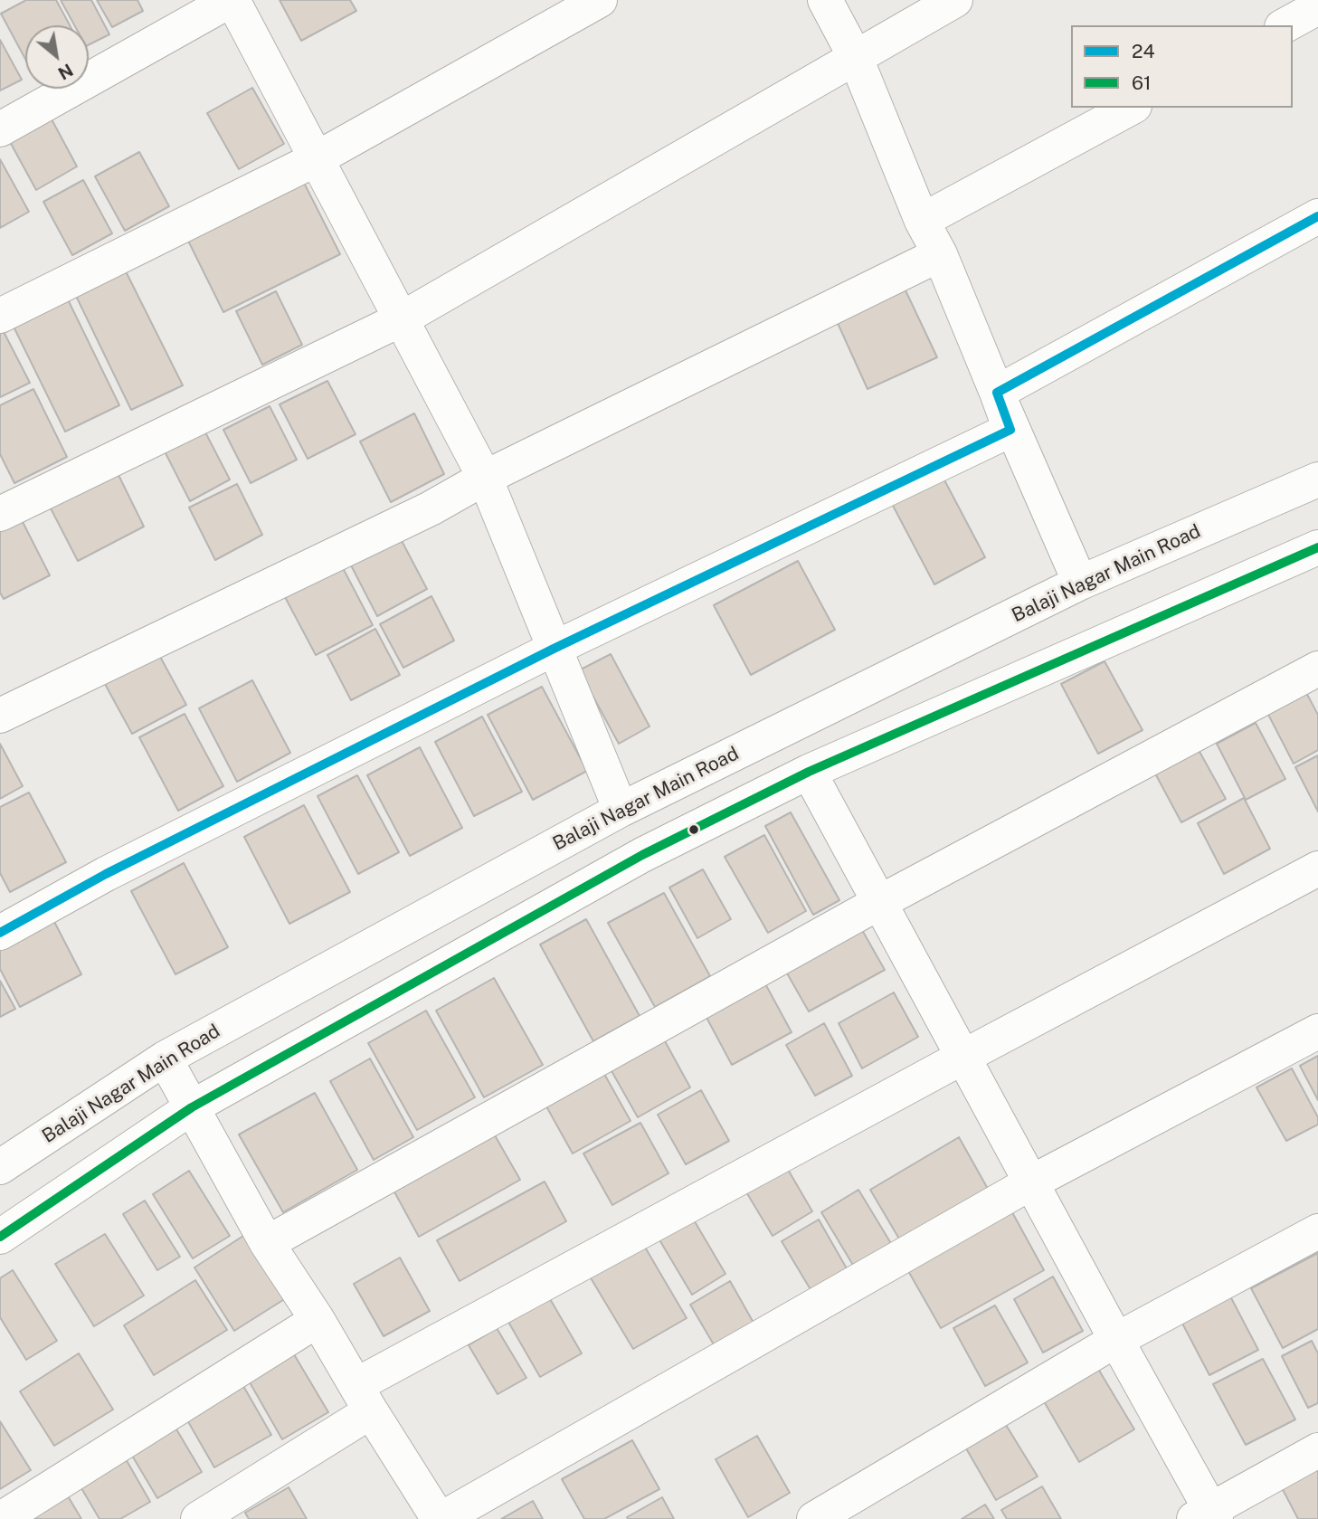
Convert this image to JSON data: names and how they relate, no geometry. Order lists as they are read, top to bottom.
{
  "streets": {
    "street": ["Balaji Nagar Main Road"]
  },
  "lines": ["transit line 24", "transit line 61"],
  "legend": ["24", "61"],
  "north": "bottom right"
}
